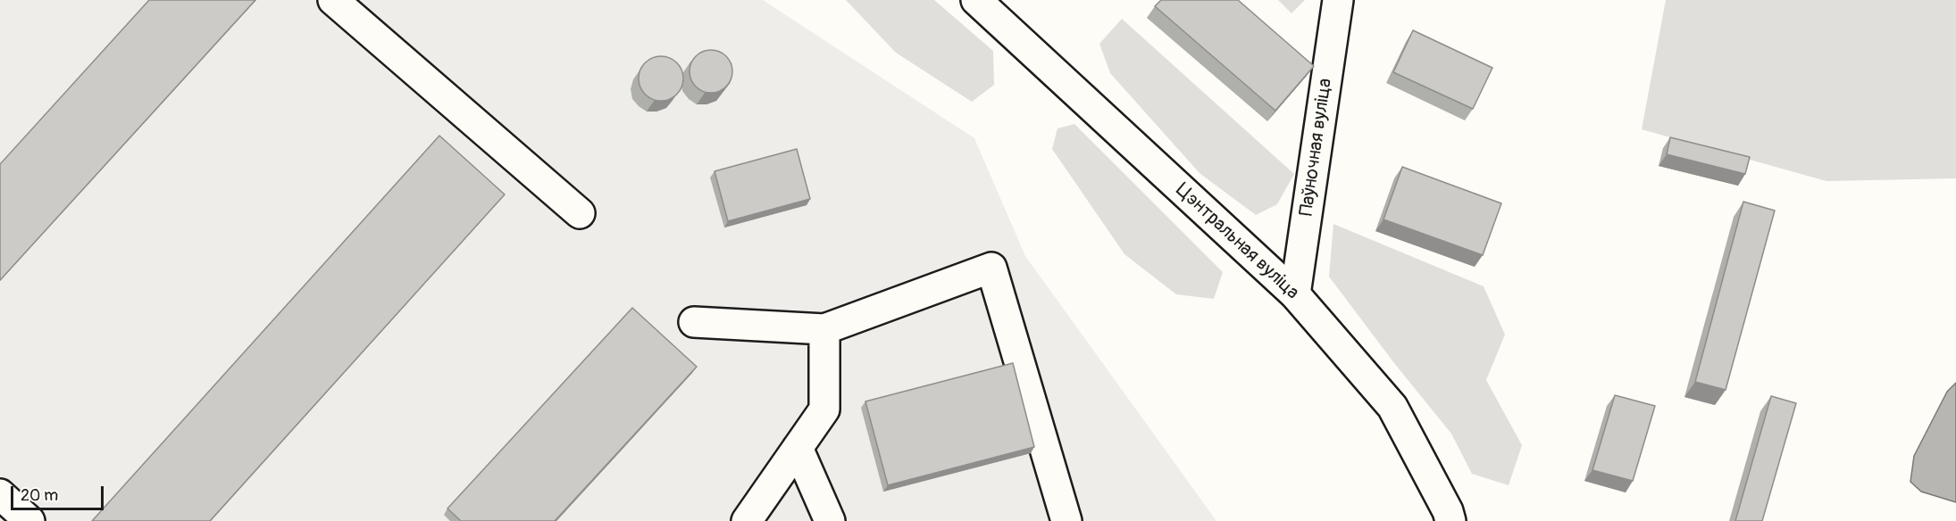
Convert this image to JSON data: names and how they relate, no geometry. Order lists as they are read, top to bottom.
{
  "streets": {
    "main road": ["Паўночная вуліца", "Цэнтральная вуліца"]
  },
  "crossings": [
    ["Паўночная вуліца", "Цэнтральная вуліца"]
  ],
  "scale_bar": "20 m"
}
